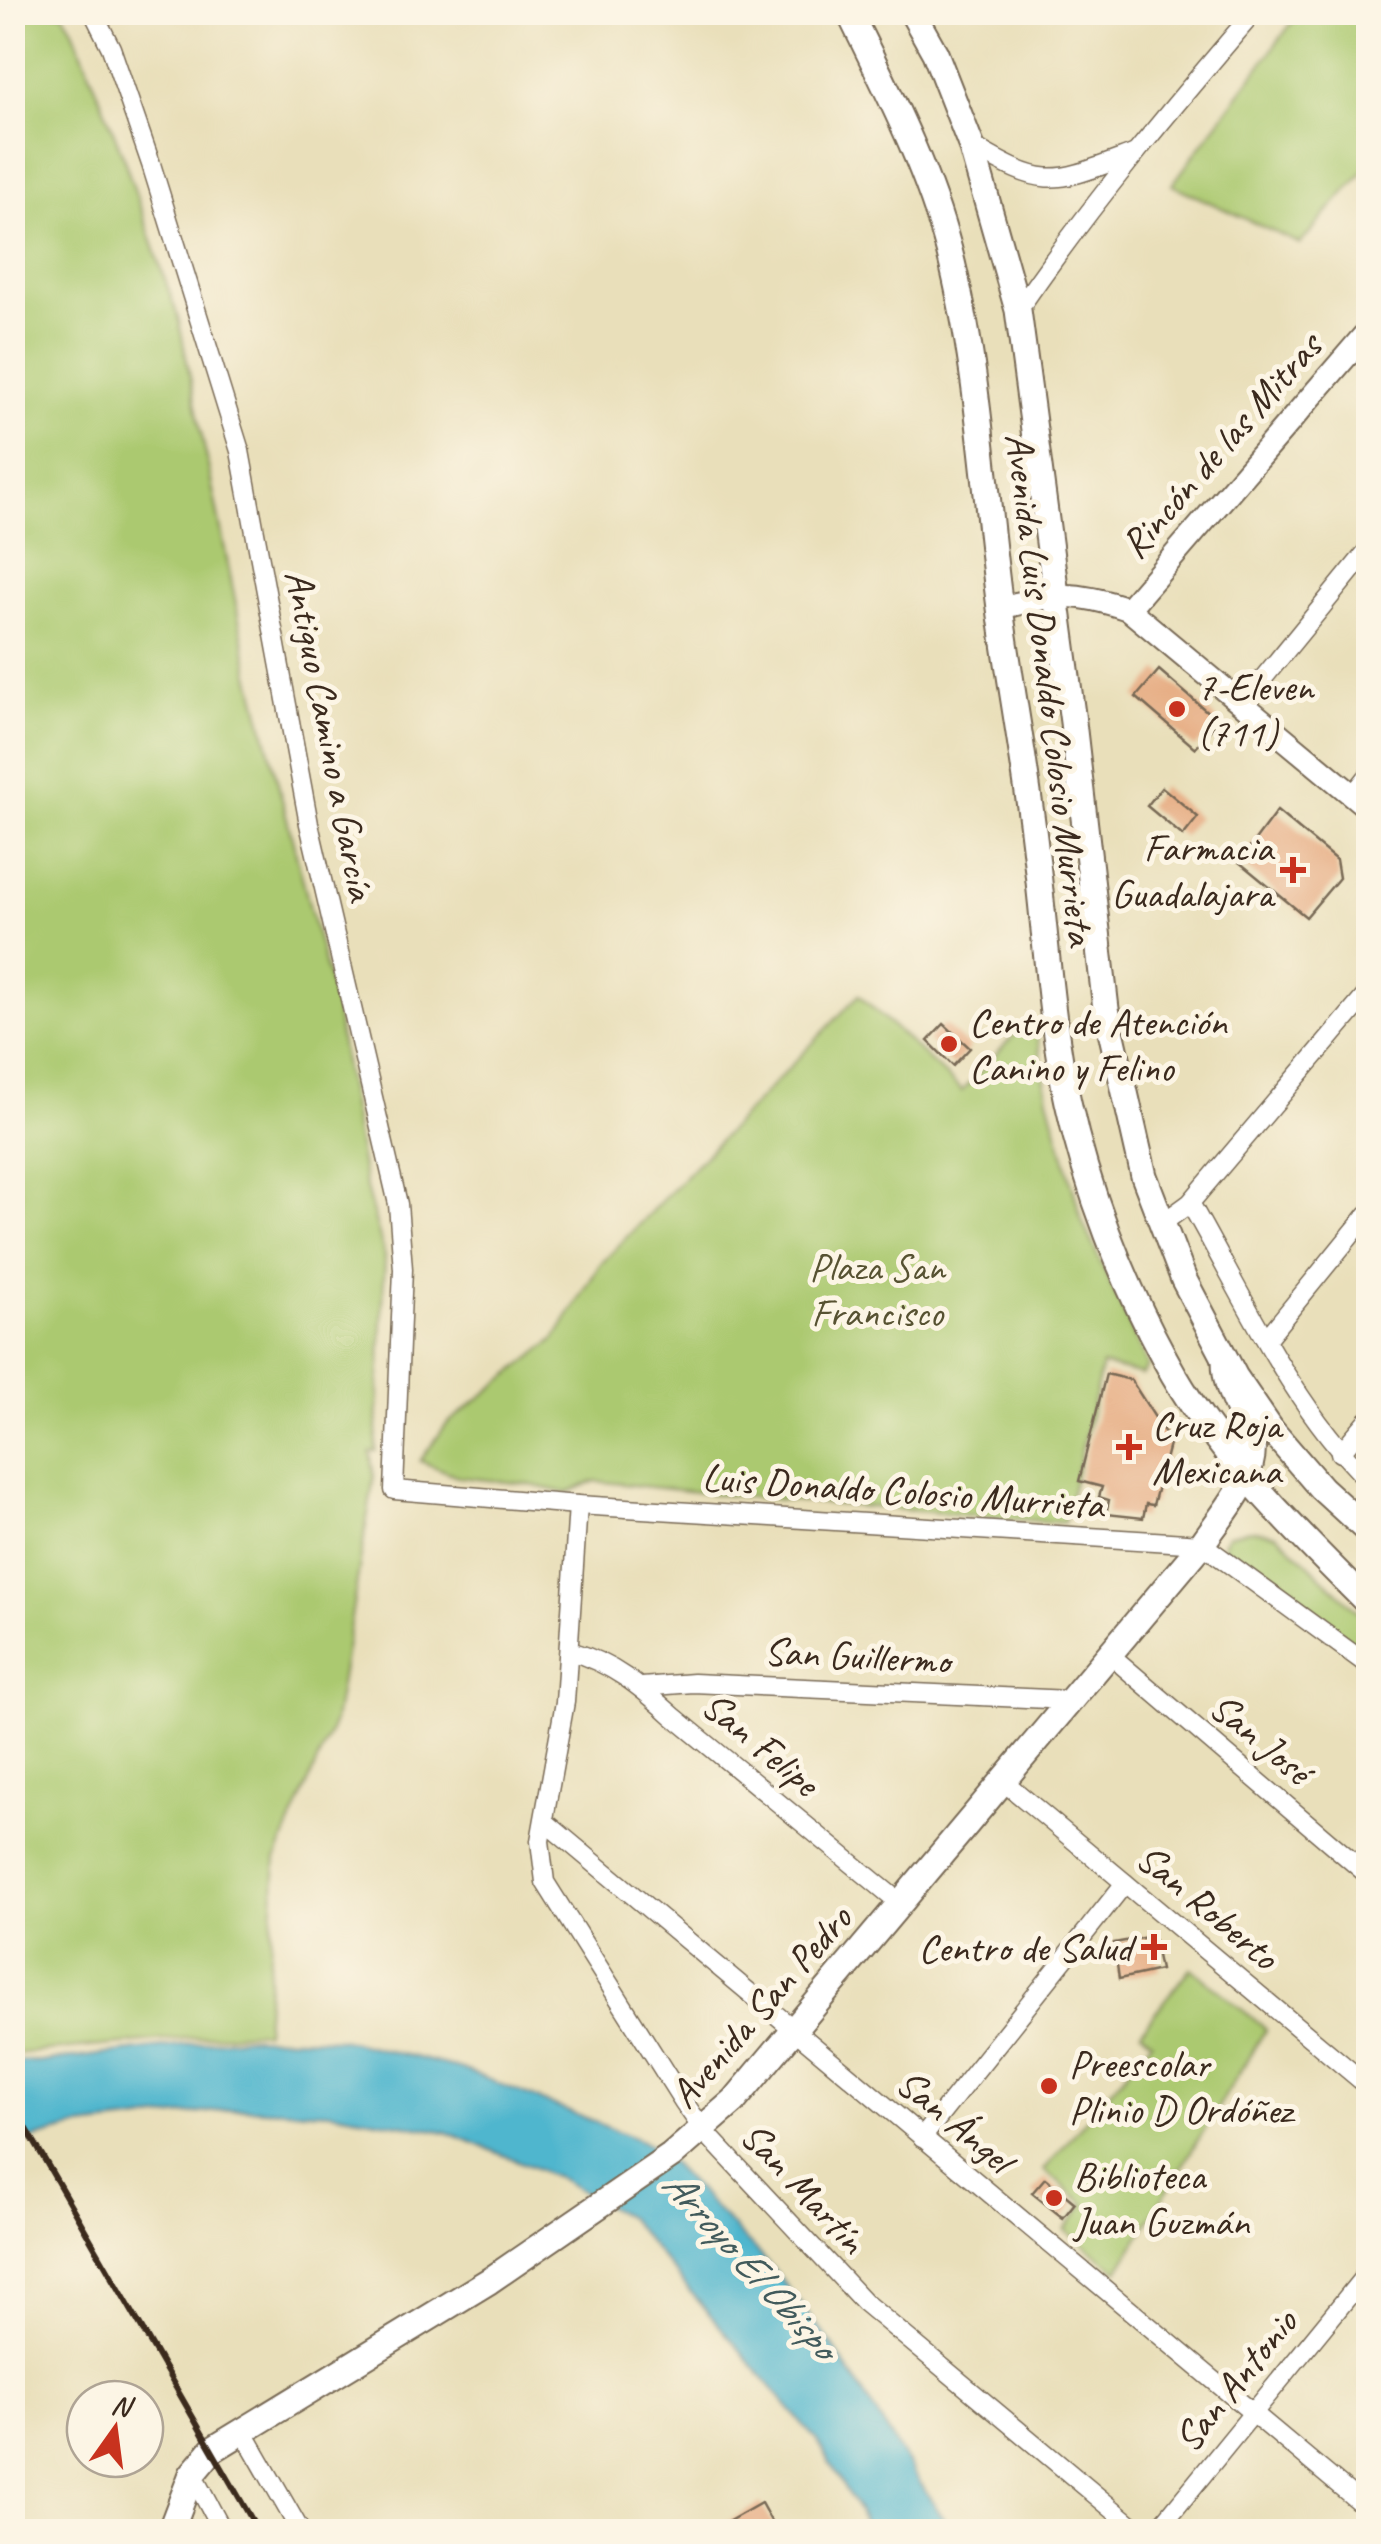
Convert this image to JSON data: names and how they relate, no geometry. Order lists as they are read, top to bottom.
{
  "streets": {
    "main road": ["Avenida Luis Donaldo Colosio Murrieta", "Avenida San Pedro"],
    "street": [
      "Rincón de las Mitras",
      "Antiguo Camino a García",
      "Luis Donaldo Colosio Murrieta",
      "San Guillermo",
      "San José",
      "San Felipe",
      "San Roberto",
      "San Ángel",
      "San Martín",
      "San Antonio"
    ]
  },
  "crossings": [
    ["Avenida Luis Donaldo Colosio Murrieta", "Avenida San Pedro"],
    ["Antiguo Camino a García", "Luis Donaldo Colosio Murrieta"],
    ["Luis Donaldo Colosio Murrieta", "Avenida San Pedro"],
    ["Luis Donaldo Colosio Murrieta", "San Martín"],
    ["San Guillermo", "San Felipe"],
    ["San Guillermo", "Avenida San Pedro"],
    ["San José", "Avenida San Pedro"],
    ["San Felipe", "Avenida San Pedro"],
    ["San Felipe", "San Martín"],
    ["San Roberto", "Avenida San Pedro"],
    ["Avenida San Pedro", "San Ángel"],
    ["Avenida San Pedro", "San Martín"],
    ["San Ángel", "San Martín"],
    ["San Ángel", "San Antonio"]
  ],
  "water": ["Arroyo El Obispo"],
  "parks": ["Plaza San Francisco"],
  "places": {
    "other": [
      "7-Eleven (711)",
      "Centro de Atención Canino y Felino",
      "Preescolar Plinio D Ordóñez",
      "Biblioteca Juan Guzmán"
    ],
    "health": ["Farmacia Guadalajara", "Cruz Roja Mexicana", "Centro de Salud"]
  },
  "north": "top"
}
